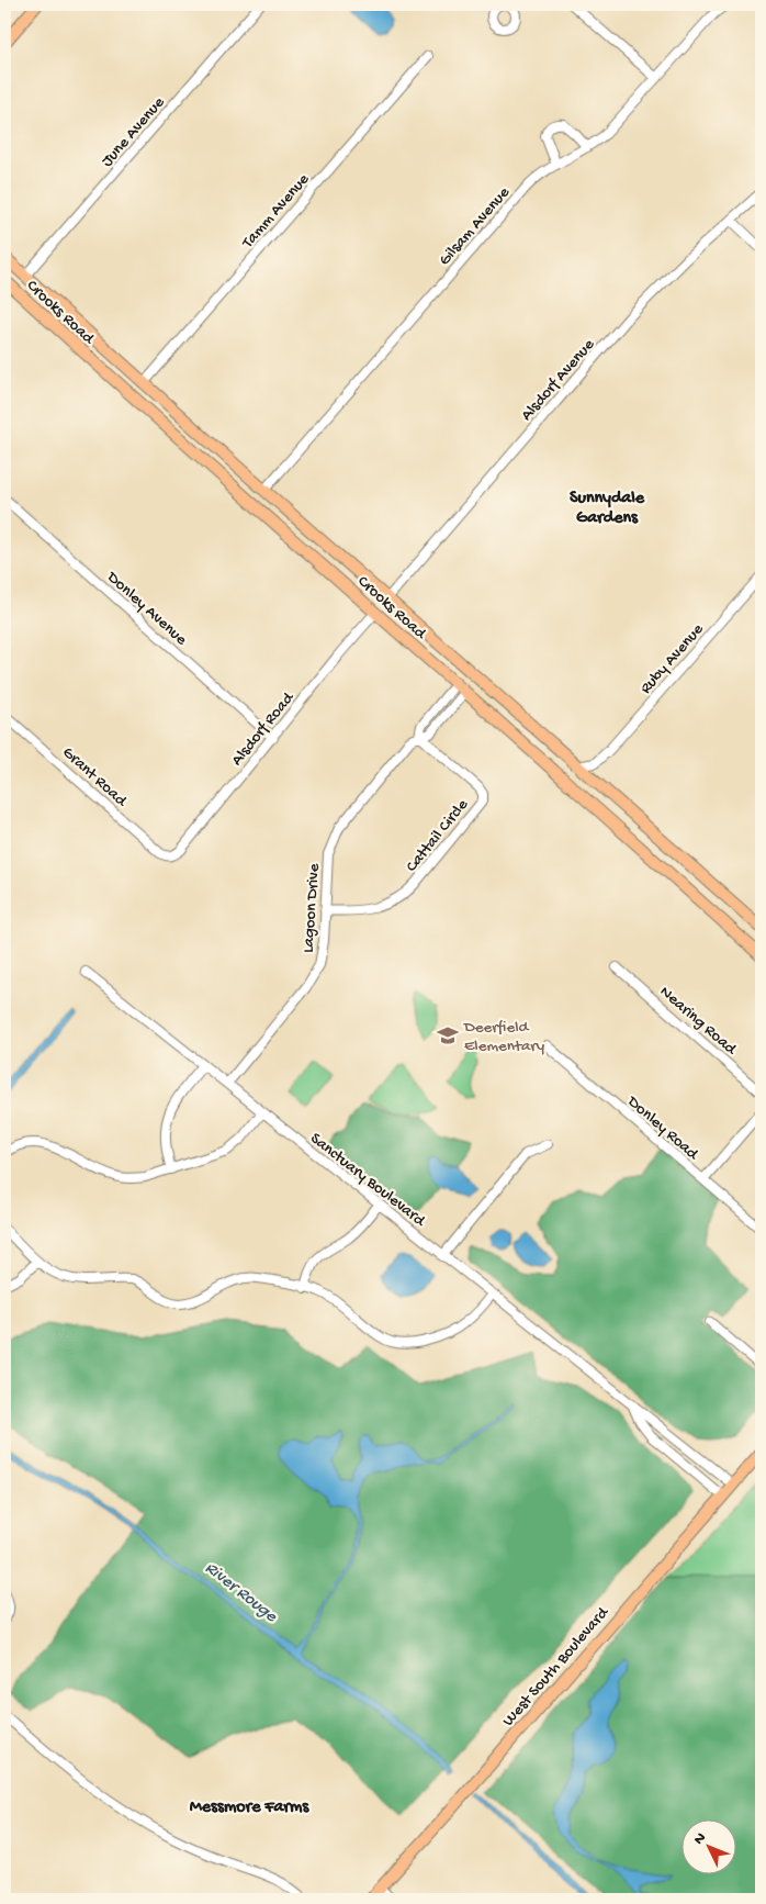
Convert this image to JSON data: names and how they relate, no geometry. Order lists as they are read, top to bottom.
{
  "streets": {
    "main road": ["Crooks Road", "West South Boulevard"],
    "street": [
      "June Avenue",
      "Tamm Avenue",
      "Gilsam Avenue",
      "Alsdorf Avenue",
      "Donley Avenue",
      "Ruby Avenue",
      "Alsdorf Road",
      "Grant Road",
      "Cattail Circle",
      "Lagoon Drive",
      "Nearing Road",
      "Donley Road",
      "Sanctuary Boulevard"
    ]
  },
  "crossings": [
    ["June Avenue", "Crooks Road"],
    ["Tamm Avenue", "Crooks Road"],
    ["Gilsam Avenue", "Crooks Road"],
    ["Crooks Road", "Alsdorf Avenue"],
    ["Crooks Road", "Alsdorf Road"],
    ["Crooks Road", "Lagoon Drive"],
    ["Donley Avenue", "Alsdorf Road"],
    ["Alsdorf Road", "Grant Road"],
    ["Cattail Circle", "Lagoon Drive"],
    ["Lagoon Drive", "Sanctuary Boulevard"],
    ["Sanctuary Boulevard", "West South Boulevard"]
  ],
  "districts": ["Sunnydale Gardens", "Messmore Farms"],
  "water": ["River Rouge"],
  "places": {
    "school or university": ["Deerfield Elementary"]
  },
  "north": "top left"
}
